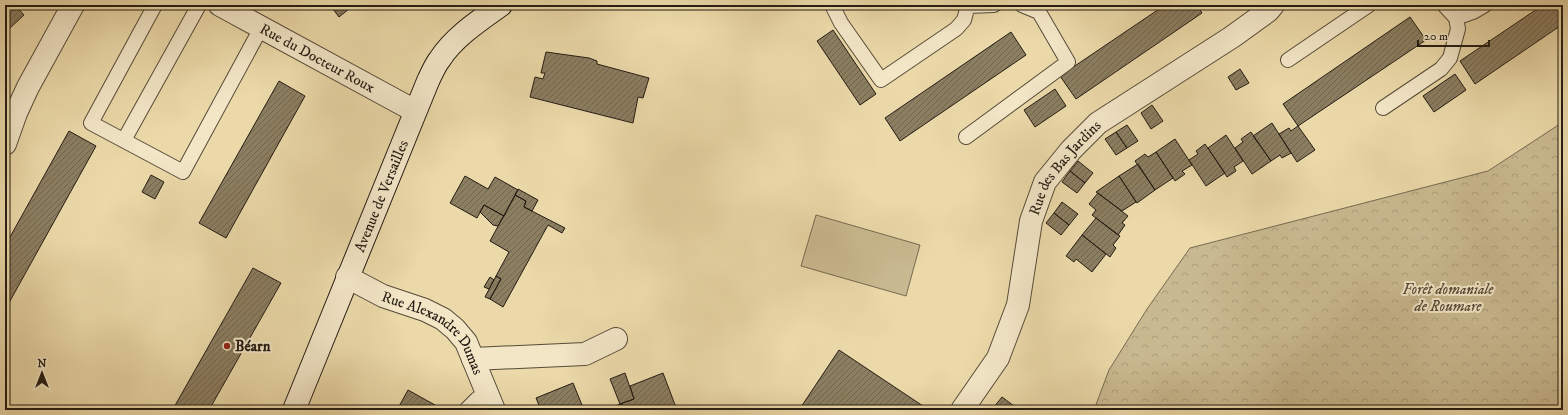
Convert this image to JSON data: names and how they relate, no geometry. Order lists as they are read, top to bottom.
{
  "streets": {
    "street": [
      "Rue du Docteur Roux",
      "Rue des Bas Jardins",
      "Avenue de Versailles",
      "Rue Alexandre Dumas"
    ]
  },
  "crossings": [
    ["Rue du Docteur Roux", "Avenue de Versailles"],
    ["Avenue de Versailles", "Rue Alexandre Dumas"]
  ],
  "parks": ["Forêt domaniale de Roumare"],
  "places": ["Béarn"],
  "scale_bar": "20 m",
  "north": "top"
}
